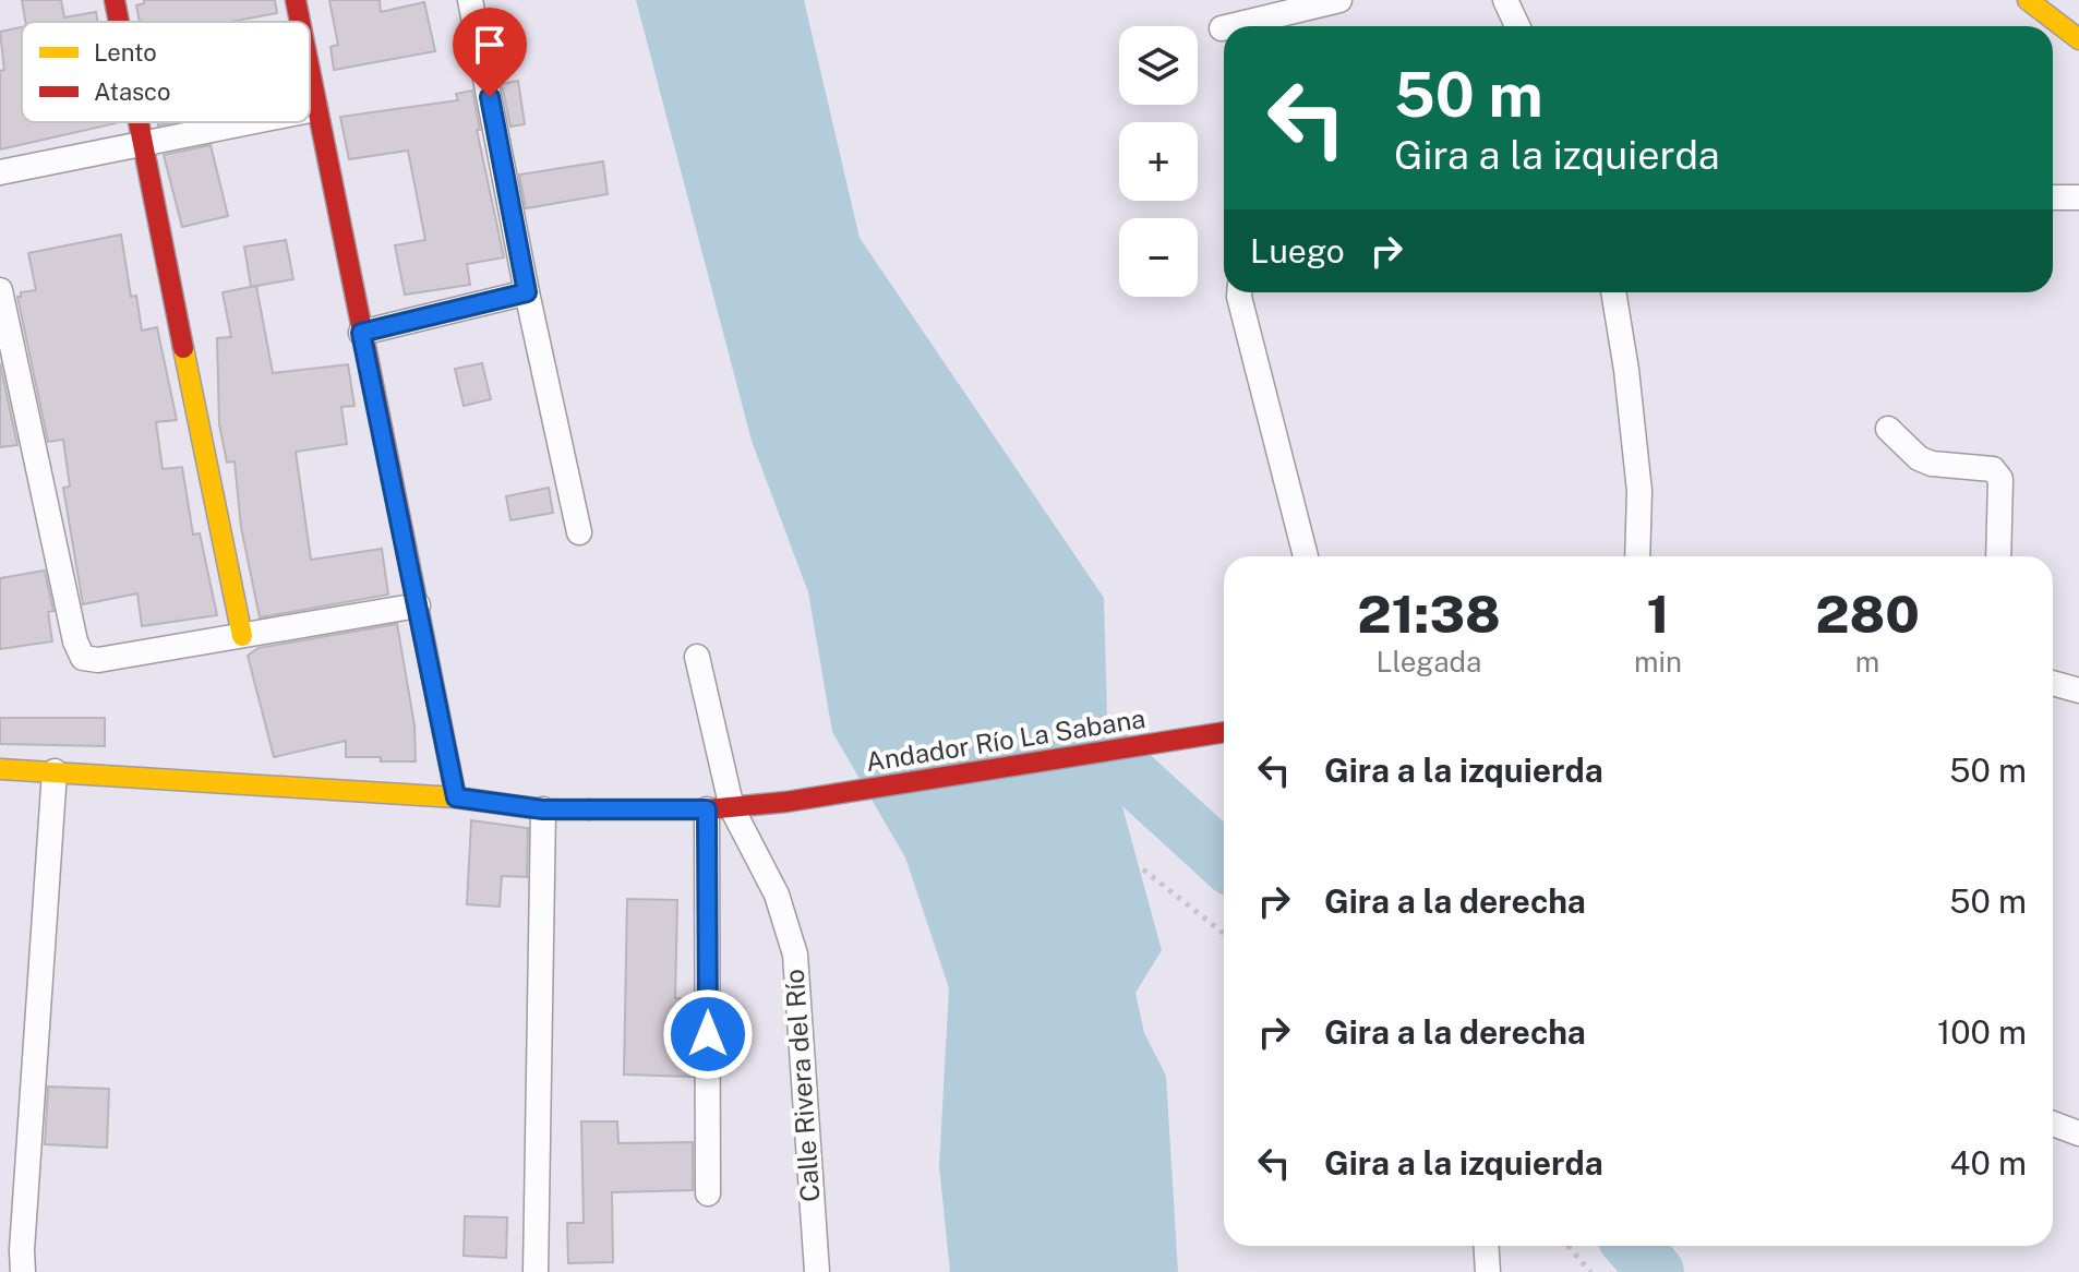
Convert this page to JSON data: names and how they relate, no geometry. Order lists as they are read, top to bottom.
{
  "streets": {
    "street": ["Andador Río La Sabana", "Calle Rivera del Río"]
  },
  "crossings": [
    ["Andador Río La Sabana", "Calle Rivera del Río"]
  ],
  "legend": ["Lento", "Atasco"],
  "page": {
    "map_buttons": ["+", "−"],
    "turn": ["50 m", "Gira a la izquierda"],
    "then": "Luego",
    "eta": [
      "21:38",
      "Llegada",
      "1",
      "min",
      "280",
      "m"
    ],
    "list": [
      {
        "name": "Gira a la izquierda",
        "value": "50 m"
      },
      {
        "name": "Gira a la derecha",
        "value": "50 m"
      },
      {
        "name": "Gira a la derecha",
        "value": "100 m"
      },
      {
        "name": "Gira a la izquierda",
        "value": "40 m"
      }
    ]
  }
}
